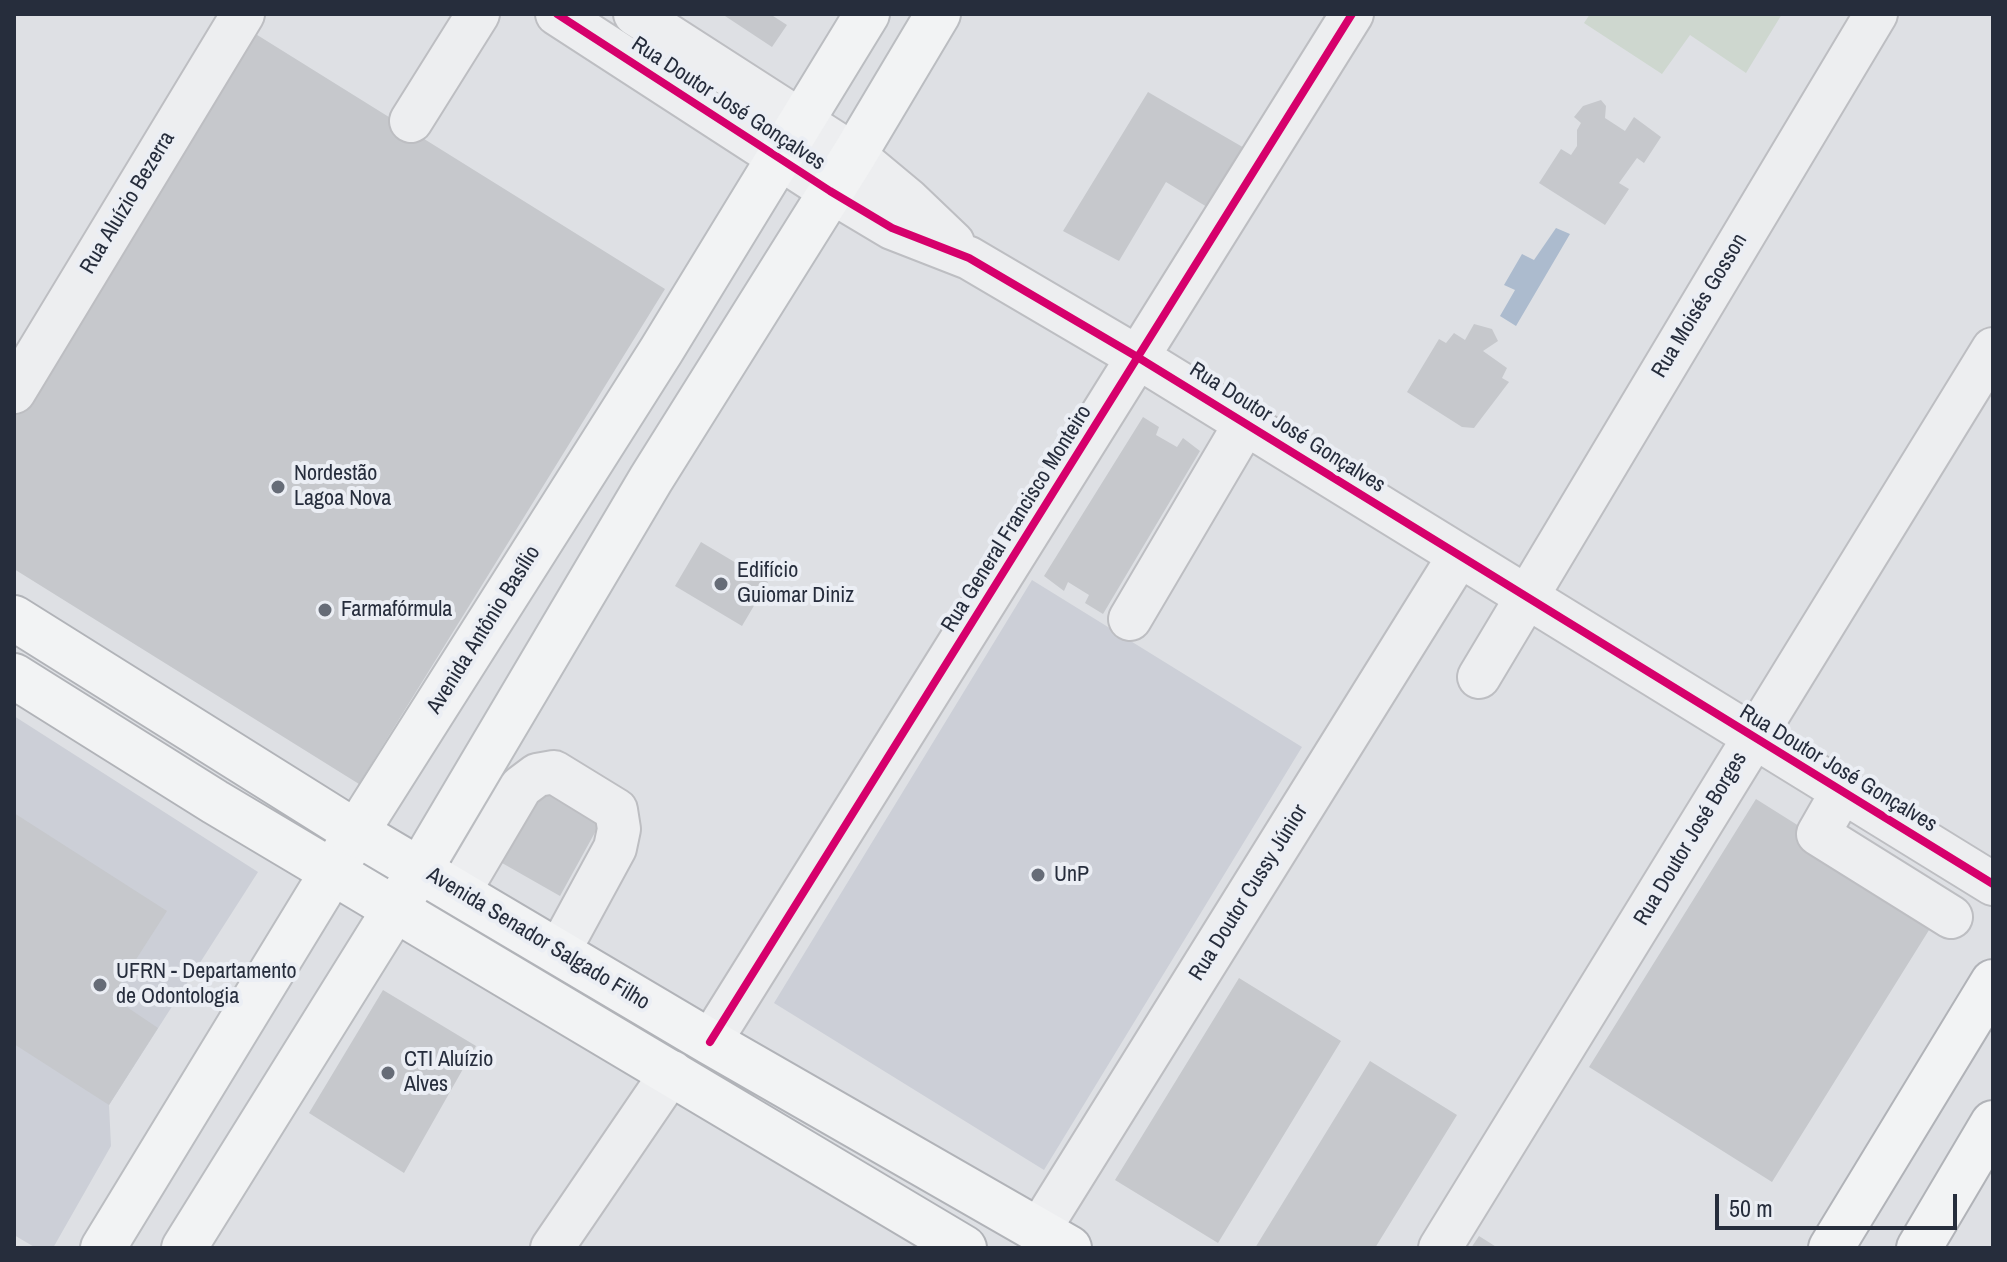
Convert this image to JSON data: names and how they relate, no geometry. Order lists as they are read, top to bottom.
{
  "streets": {
    "main road": ["Avenida Antônio Basílio", "Avenida Senador Salgado Filho"],
    "street": [
      "Rua Doutor José Gonçalves",
      "Rua Aluízio Bezerra",
      "Rua Moisés Gosson",
      "Rua General Francisco Monteiro",
      "Rua Doutor José Borges",
      "Rua Doutor Cussy Júnior"
    ]
  },
  "crossings": [
    ["Rua Doutor José Gonçalves", "Rua Moisés Gosson"],
    ["Rua Doutor José Gonçalves", "Rua General Francisco Monteiro"],
    ["Rua Doutor José Gonçalves", "Avenida Antônio Basílio"],
    ["Rua Doutor José Gonçalves", "Rua Doutor José Borges"],
    ["Rua Doutor José Gonçalves", "Rua Doutor Cussy Júnior"],
    ["Rua General Francisco Monteiro", "Avenida Senador Salgado Filho"],
    ["Avenida Antônio Basílio", "Avenida Senador Salgado Filho"],
    ["Rua Doutor Cussy Júnior", "Avenida Senador Salgado Filho"]
  ],
  "places": [
    "Nordestão Lagoa Nova",
    "Edifício Guiomar Diniz",
    "Farmafórmula",
    "UnP",
    "UFRN - Departamento de Odontologia",
    "CTI Aluízio Alves"
  ],
  "scale_bar": "50 m"
}
